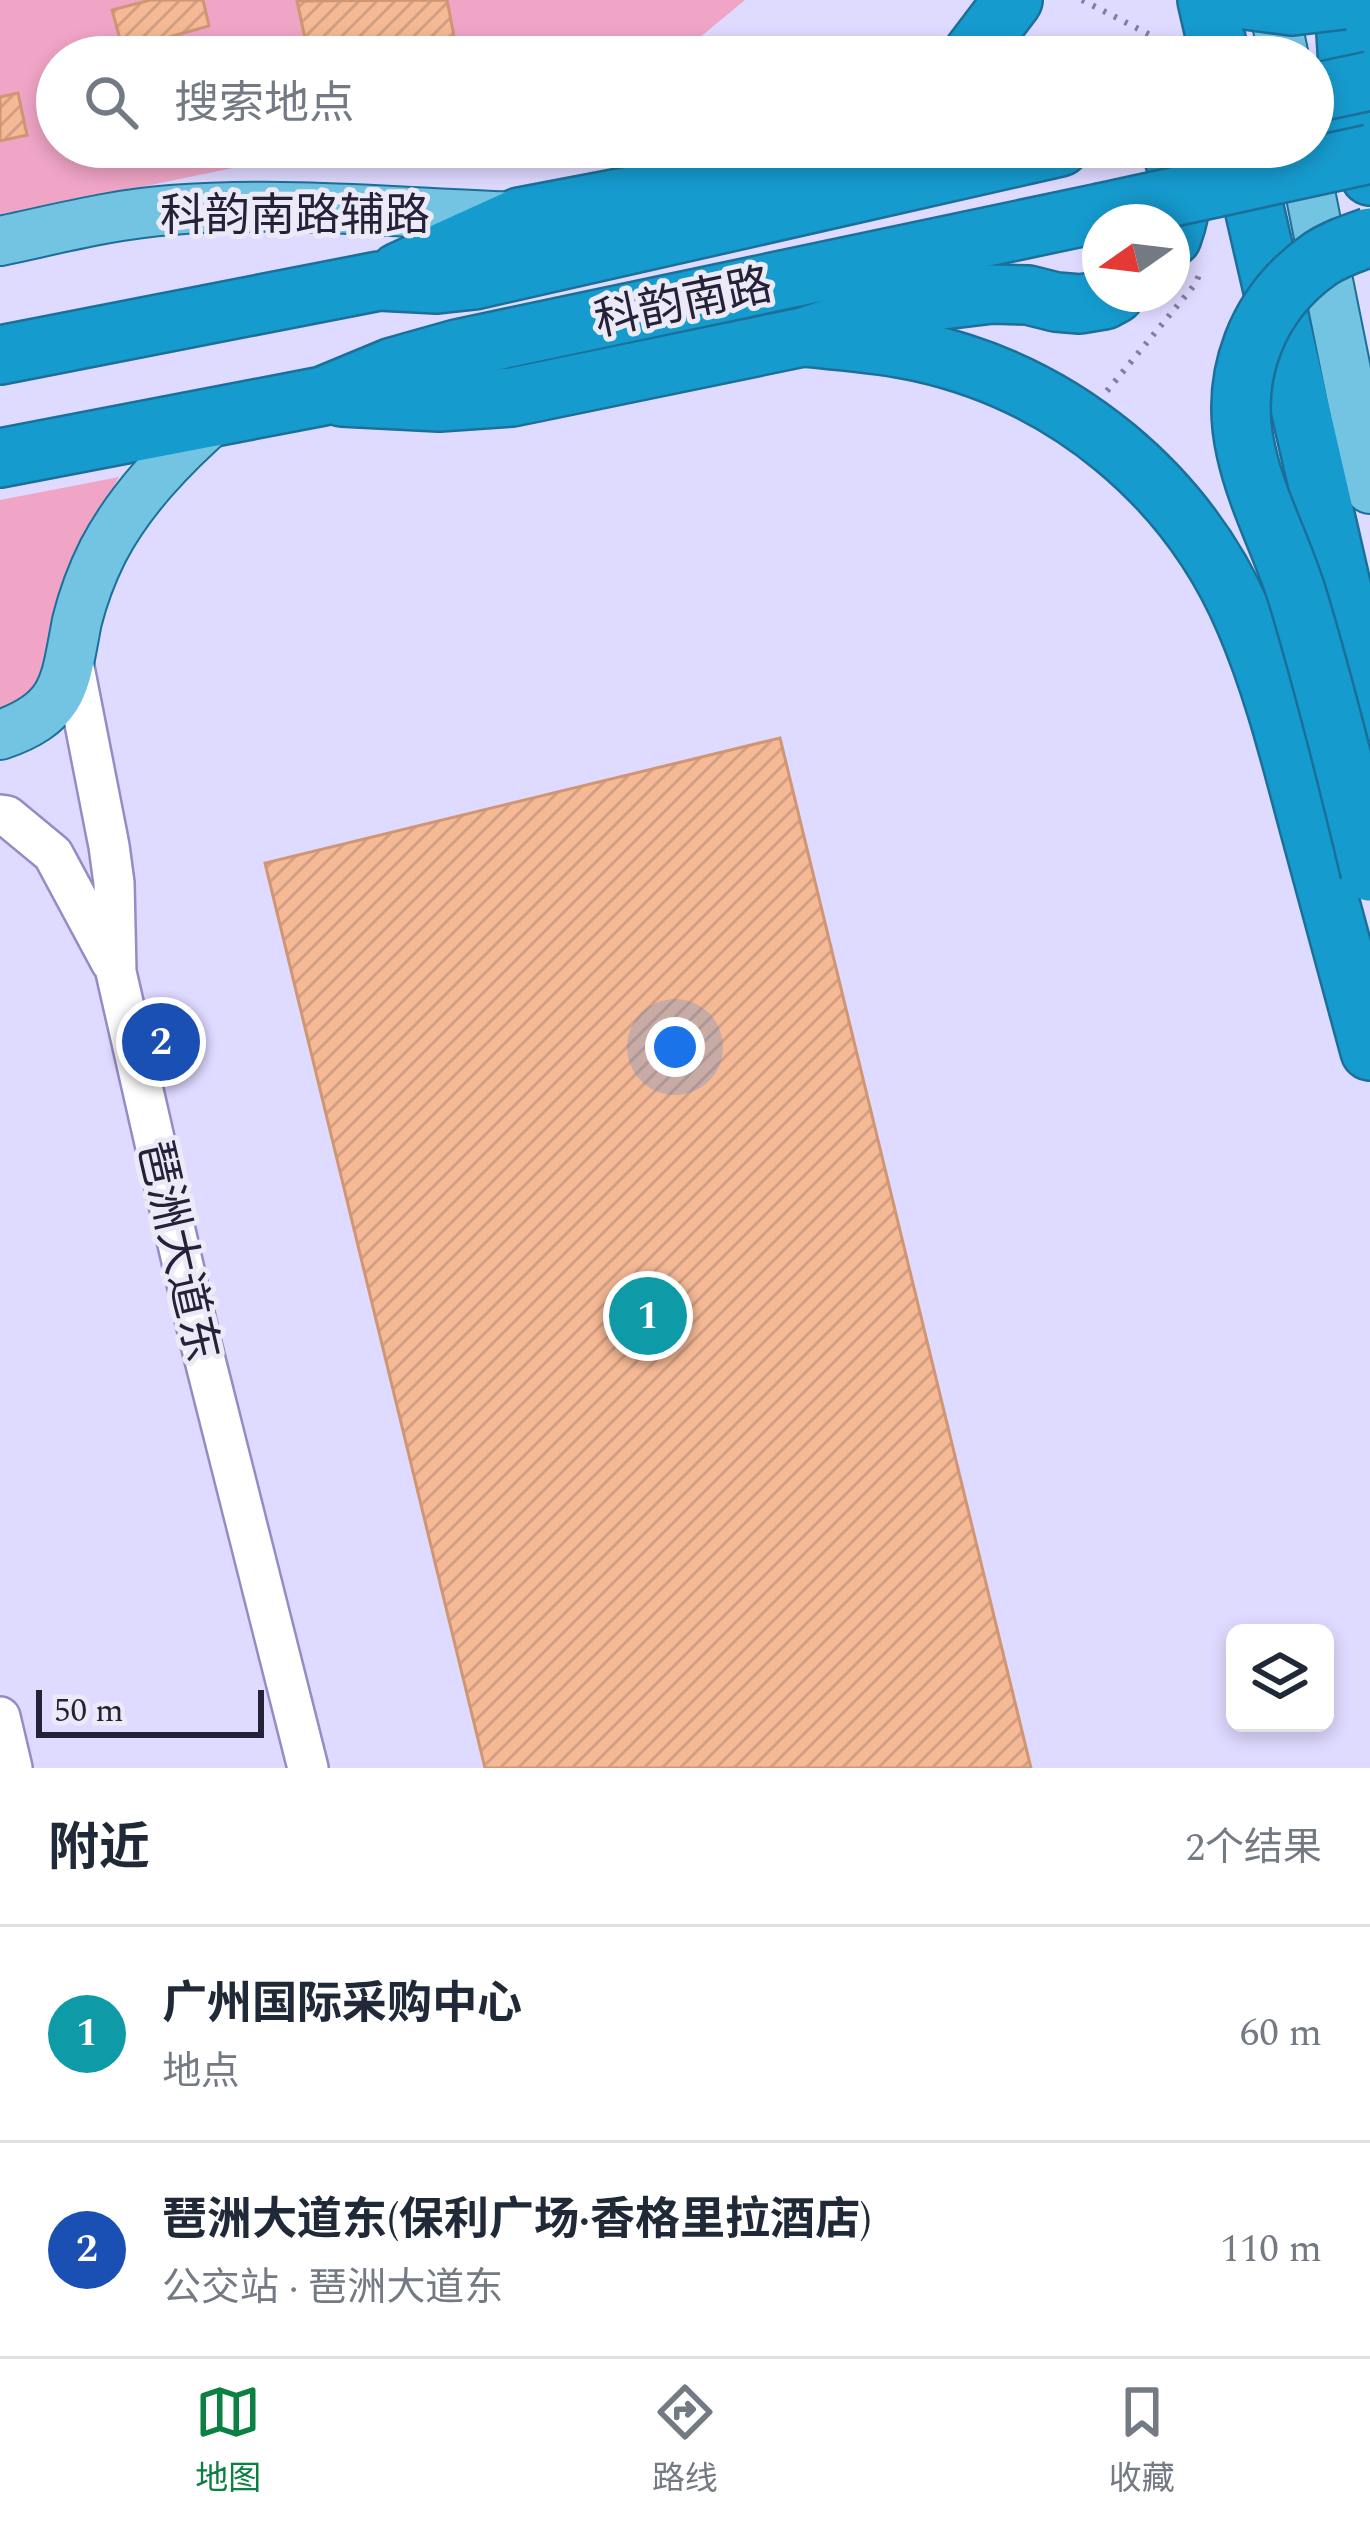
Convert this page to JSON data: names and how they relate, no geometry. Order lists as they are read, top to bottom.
{
  "streets": {
    "highway": ["科韵南路"],
    "main road": ["科韵南路辅路"],
    "street": ["琶洲大道东"]
  },
  "scale_bar": "50 m",
  "north": "left",
  "page": {
    "search": "搜索地点",
    "pins": ["2", "1"],
    "scale": "50 m",
    "heading": ["附近", "2个结果"],
    "list": [
      {
        "mark": "1",
        "name": "广州国际采购中心",
        "note": "地点",
        "value": "60 m"
      },
      {
        "mark": "2",
        "name": "琶洲大道东(保利广场·香格里拉酒店)",
        "note": "公交站 · 琶洲大道东",
        "value": "110 m"
      }
    ],
    "nav": ["地图", "路线", "收藏"]
  }
}
